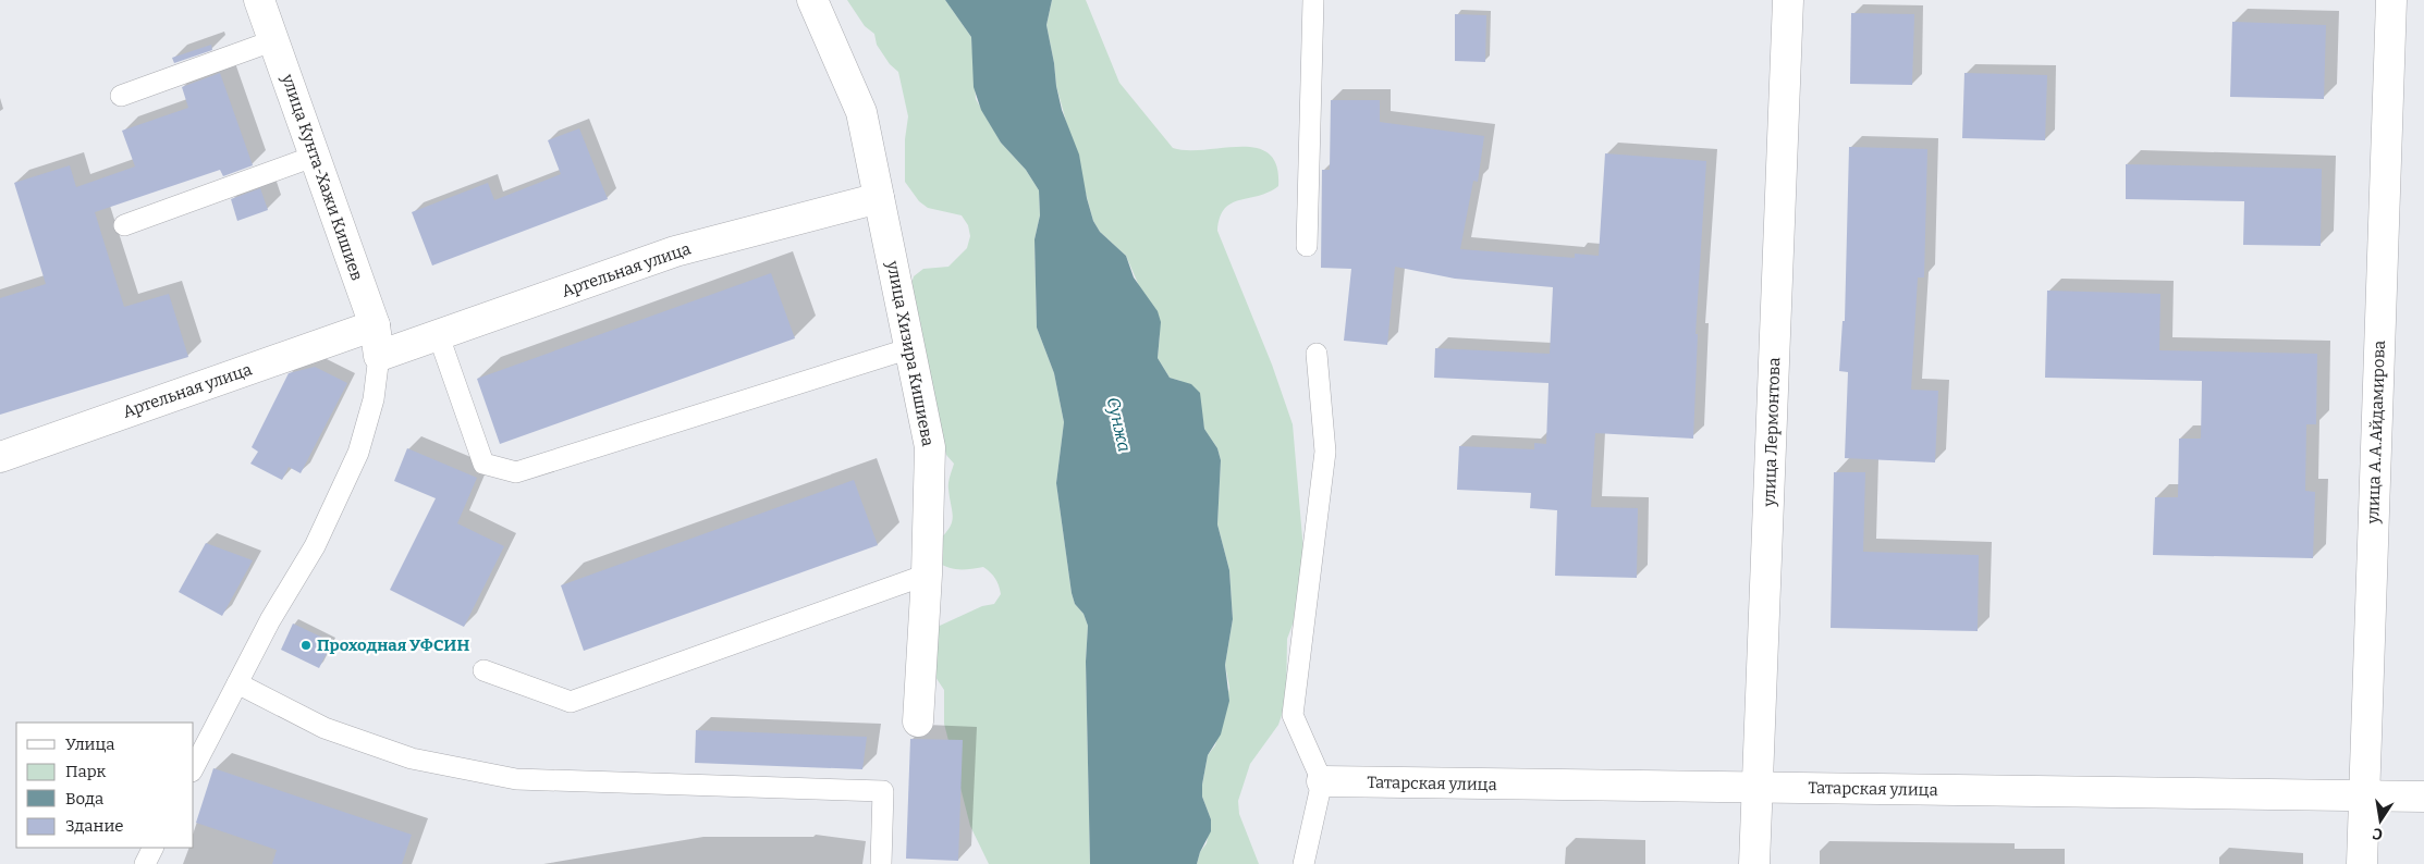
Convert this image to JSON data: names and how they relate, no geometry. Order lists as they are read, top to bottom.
{
  "streets": {
    "street": [
      "улица Кунта-Хажи Кишиев",
      "Артельная улица",
      "улица Хизира Кишиева",
      "улица Лермонтова",
      "улица А.А.Айдамирова",
      "Татарская улица"
    ]
  },
  "crossings": [
    ["улица Кунта-Хажи Кишиев", "Артельная улица"],
    ["Артельная улица", "улица Хизира Кишиева"],
    ["улица Лермонтова", "Татарская улица"],
    ["улица А.А.Айдамирова", "Татарская улица"]
  ],
  "water": ["Сунжа"],
  "places": ["Проходная УФСИН"],
  "legend": [
    "Улица",
    "Парк",
    "Вода",
    "Здание"
  ],
  "north": "bottom"
}
